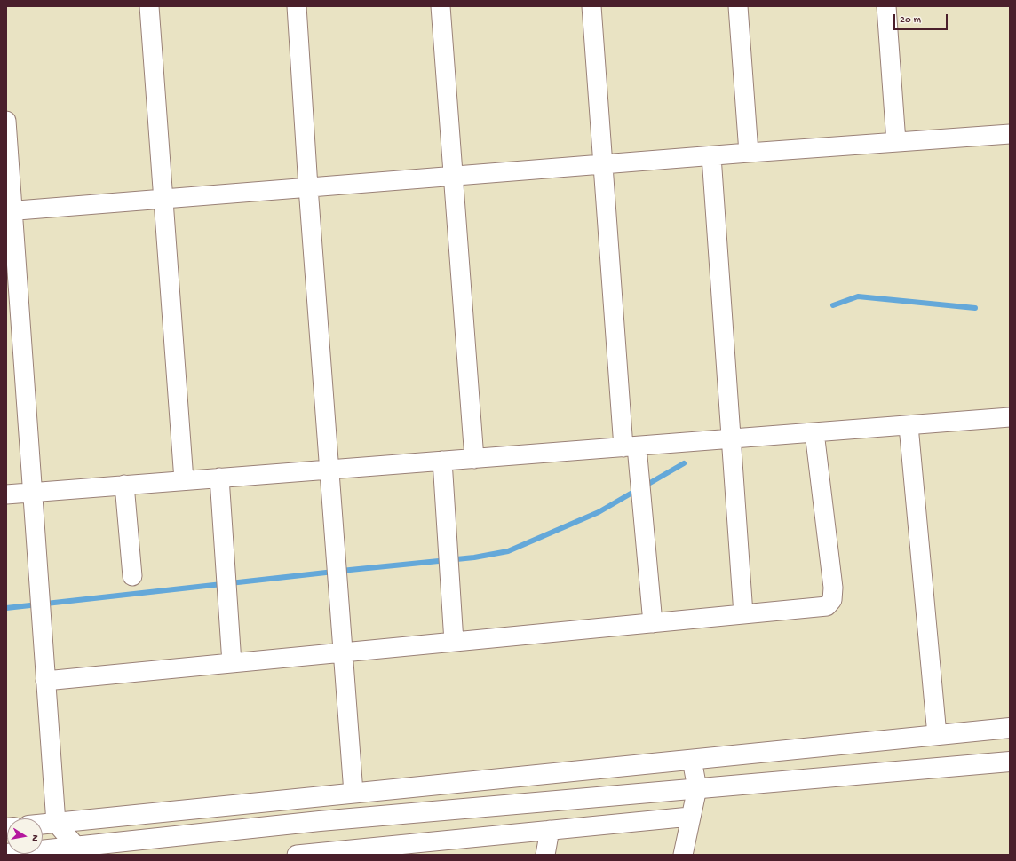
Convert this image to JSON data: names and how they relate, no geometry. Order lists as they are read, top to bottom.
{
  "scale_bar": "20 m",
  "north": "right"
}
